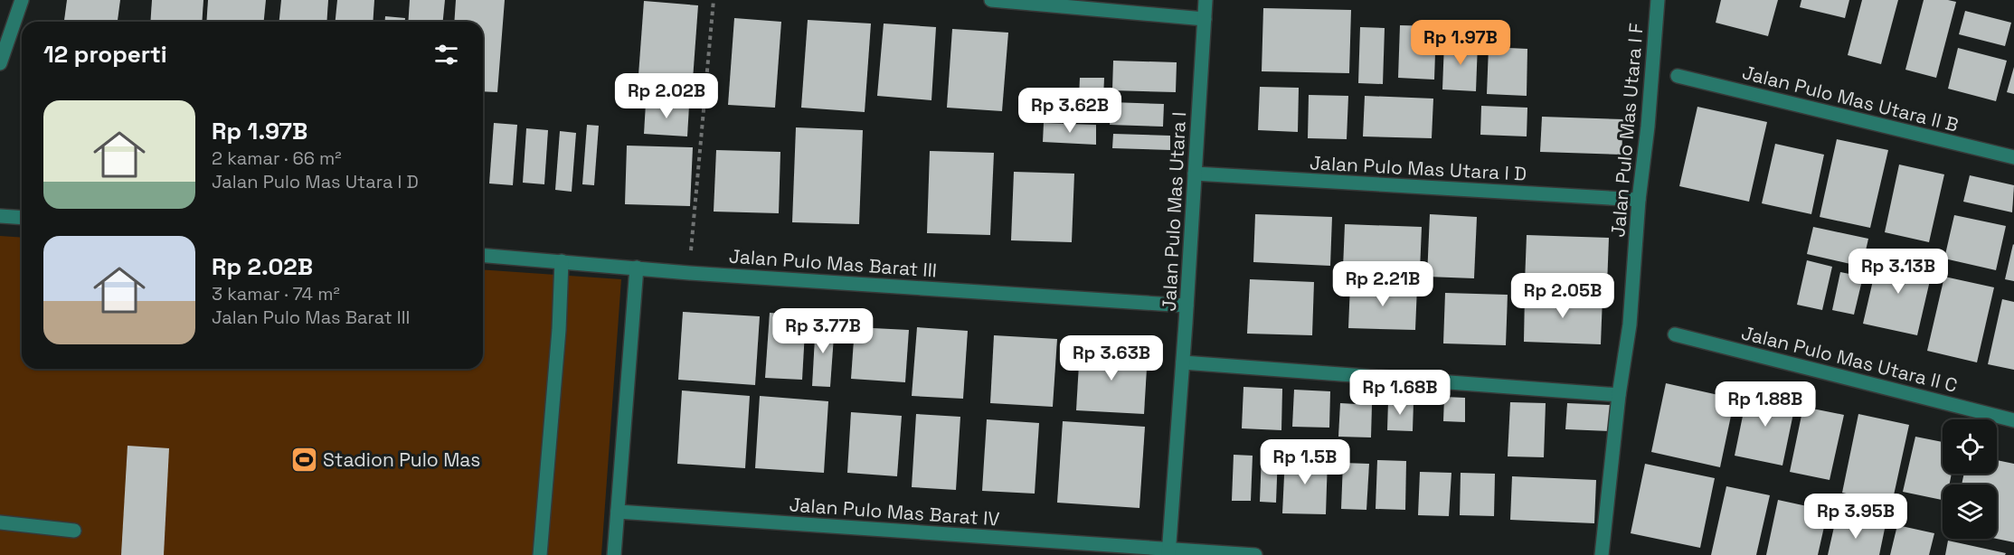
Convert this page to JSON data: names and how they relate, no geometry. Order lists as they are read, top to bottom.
{
  "streets": {
    "street": [
      "Jalan Pulo Mas Utara II B",
      "Jalan Pulo Mas Utara I F",
      "Jalan Pulo Mas Utara I D",
      "Jalan Pulo Mas Utara I",
      "Jalan Pulo Mas Barat III",
      "Jalan Pulo Mas Utara II C",
      "Jalan Pulo Mas Barat IV"
    ]
  },
  "crossings": [
    ["Jalan Pulo Mas Utara I F", "Jalan Pulo Mas Utara I D"],
    ["Jalan Pulo Mas Utara I D", "Jalan Pulo Mas Utara I"],
    ["Jalan Pulo Mas Utara I", "Jalan Pulo Mas Barat III"],
    ["Jalan Pulo Mas Utara I", "Jalan Pulo Mas Barat IV"]
  ],
  "places": {
    "sports": ["Stadion Pulo Mas"]
  },
  "page": {
    "price": [
      "Rp 1.97B",
      "Rp 2.02B",
      "Rp 3.62B",
      "Rp 3.13B",
      "Rp 2.21B",
      "Rp 2.05B",
      "Rp 3.77B",
      "Rp 3.63B",
      "Rp 1.68B",
      "Rp 1.88B",
      "Rp 1.5B",
      "Rp 3.95B"
    ],
    "heading": "12 properti",
    "list": [
      {
        "name": "Rp 1.97B",
        "note": "2 kamar · 66 m² · Jalan Pulo Mas Utara I D"
      },
      {
        "name": "Rp 2.02B",
        "note": "3 kamar · 74 m² · Jalan Pulo Mas Barat III"
      }
    ]
  }
}
